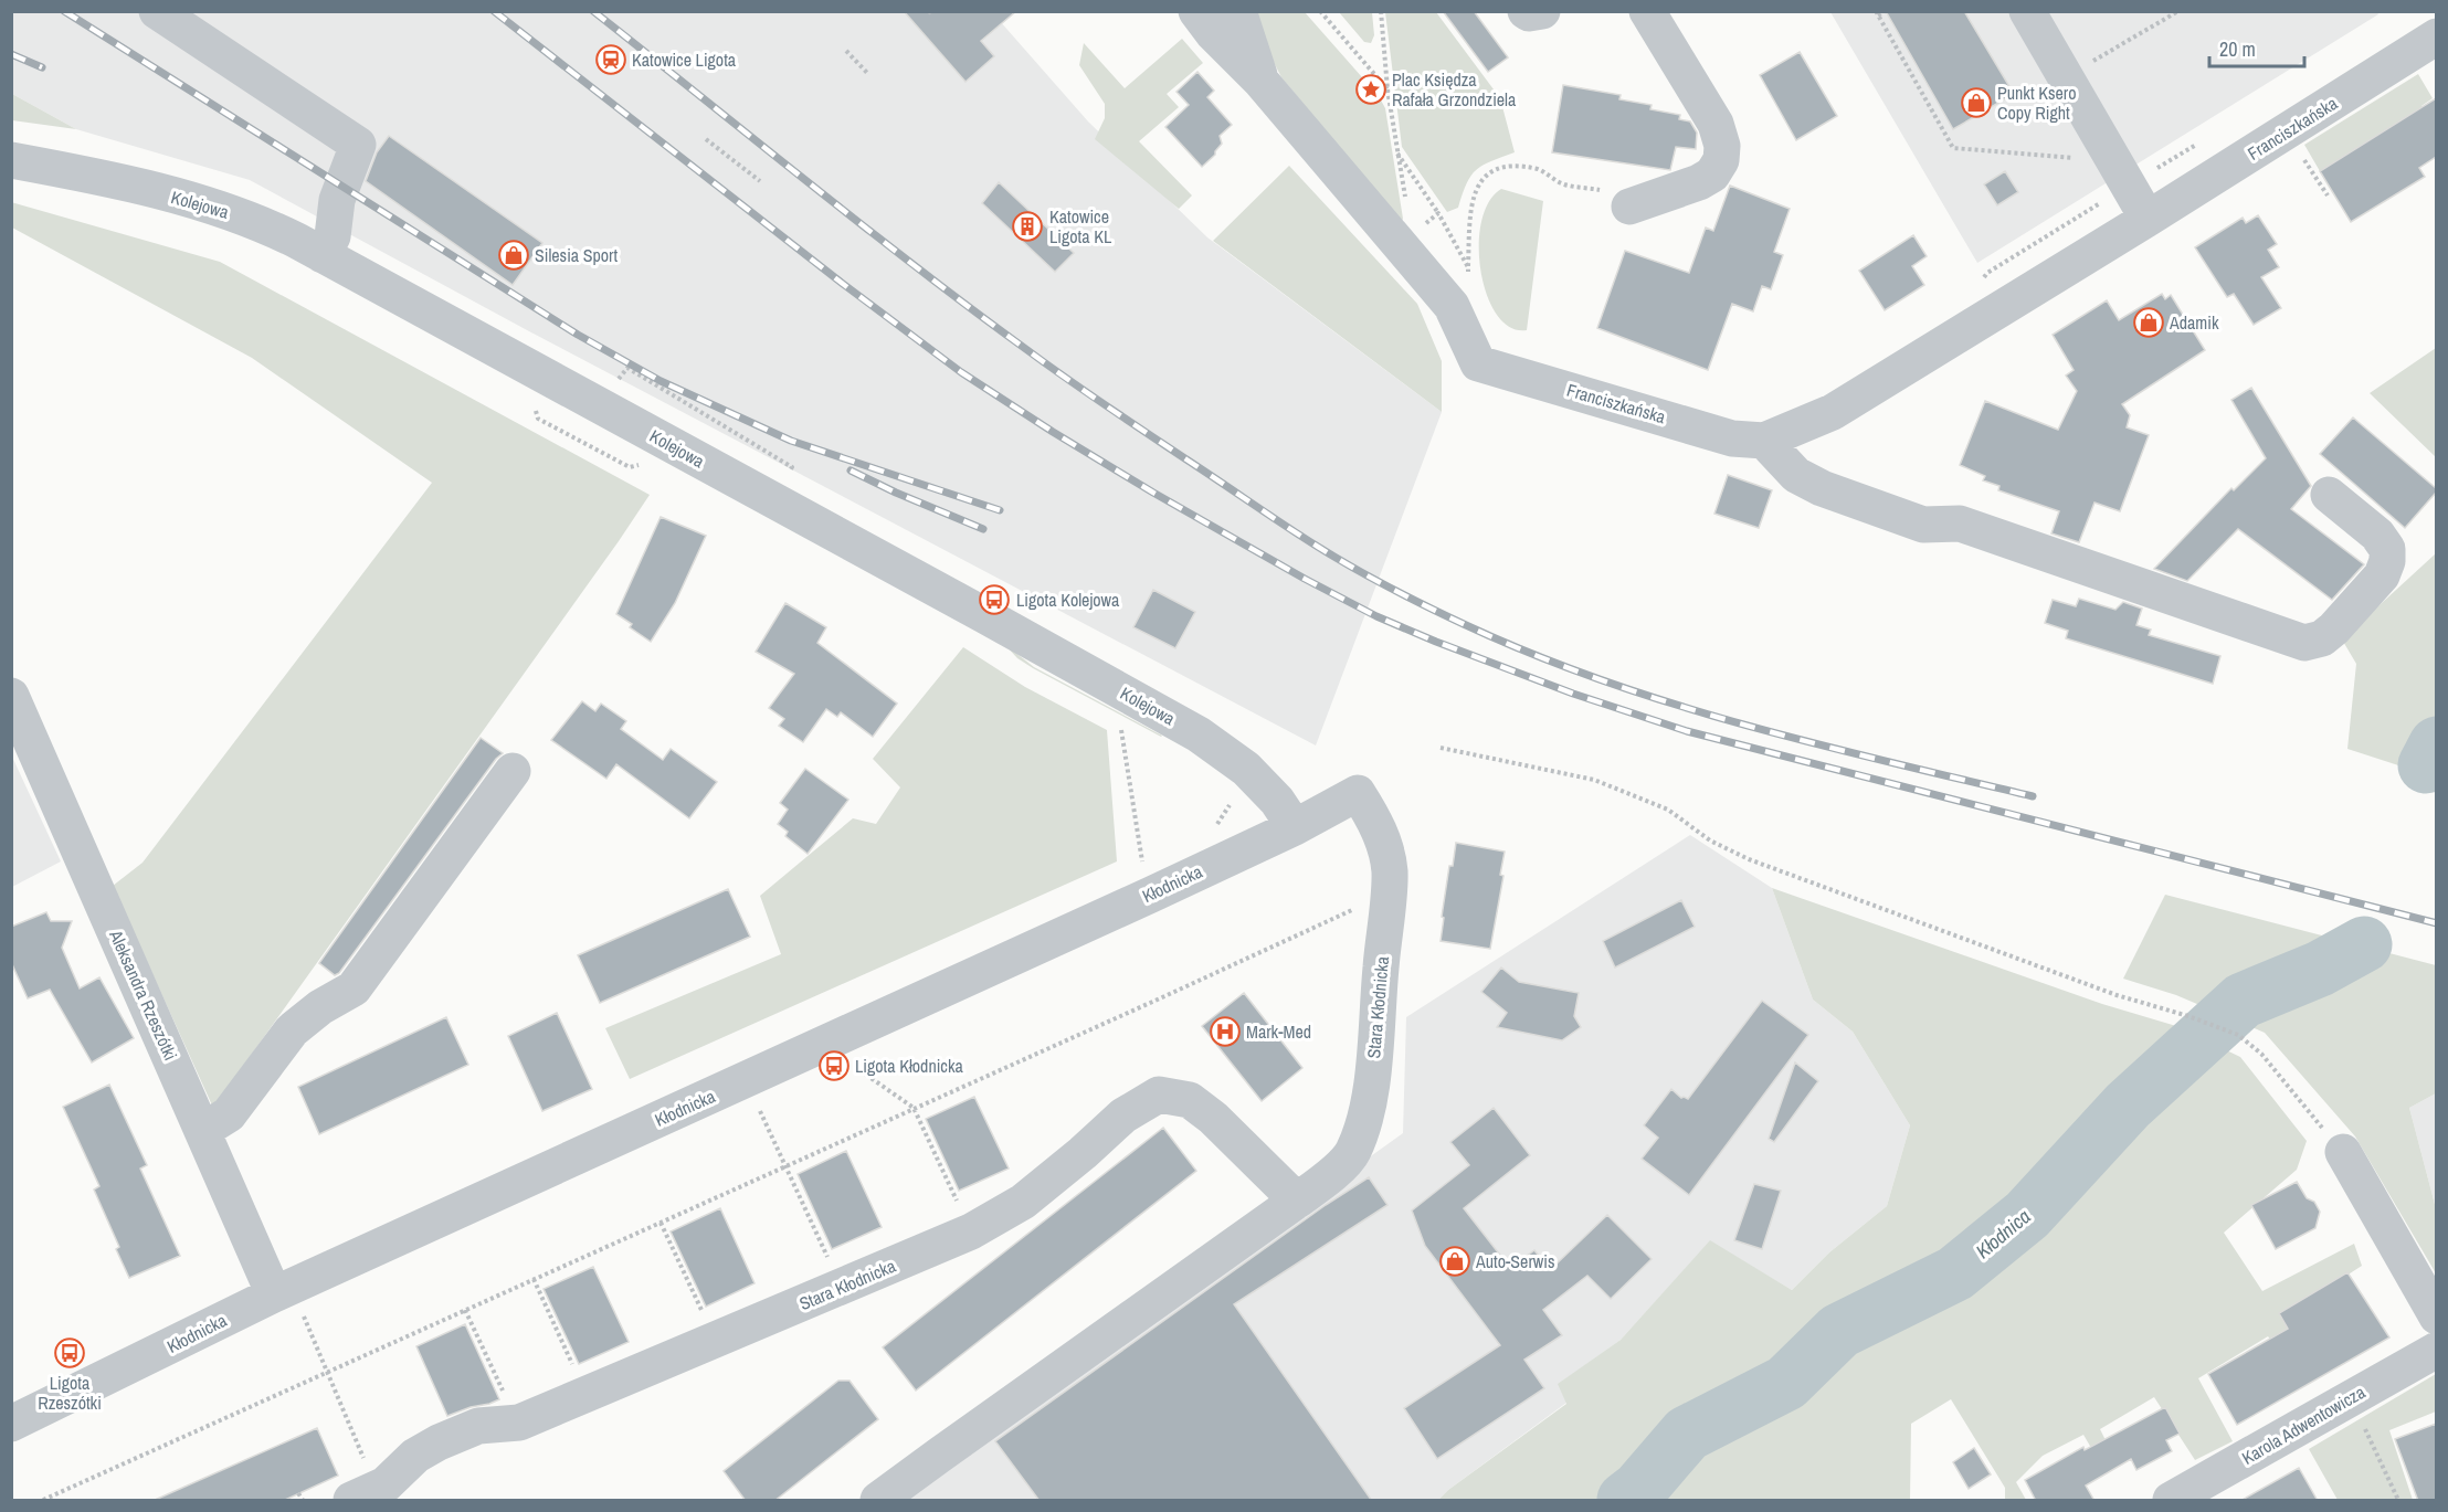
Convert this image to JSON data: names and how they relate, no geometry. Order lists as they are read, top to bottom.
{
  "streets": {
    "street": [
      "Franciszkańska",
      "Kolejowa",
      "Kłodnicka",
      "Aleksandra Rzeszótki",
      "Stara Kłodnicka",
      "Karola Adwentowicza"
    ]
  },
  "crossings": [
    ["Kolejowa", "Kłodnicka"],
    ["Kłodnicka", "Aleksandra Rzeszótki"],
    ["Kłodnicka", "Stara Kłodnicka"]
  ],
  "water": ["Kłodnica"],
  "places": {
    "station": ["Katowice Ligota"],
    "place": ["Plac Księdza Rafała Grzondziela"],
    "shop": [
      "Punkt Ksero Copy Right",
      "Silesia Sport",
      "Adamik",
      "Auto-Serwis"
    ],
    "building": ["Katowice Ligota KL"],
    "bus stop": ["Ligota Kolejowa", "Ligota Kłodnicka", "Ligota Rzeszótki"],
    "hospital": ["Mark-Med"]
  },
  "scale_bar": "20 m"
}
